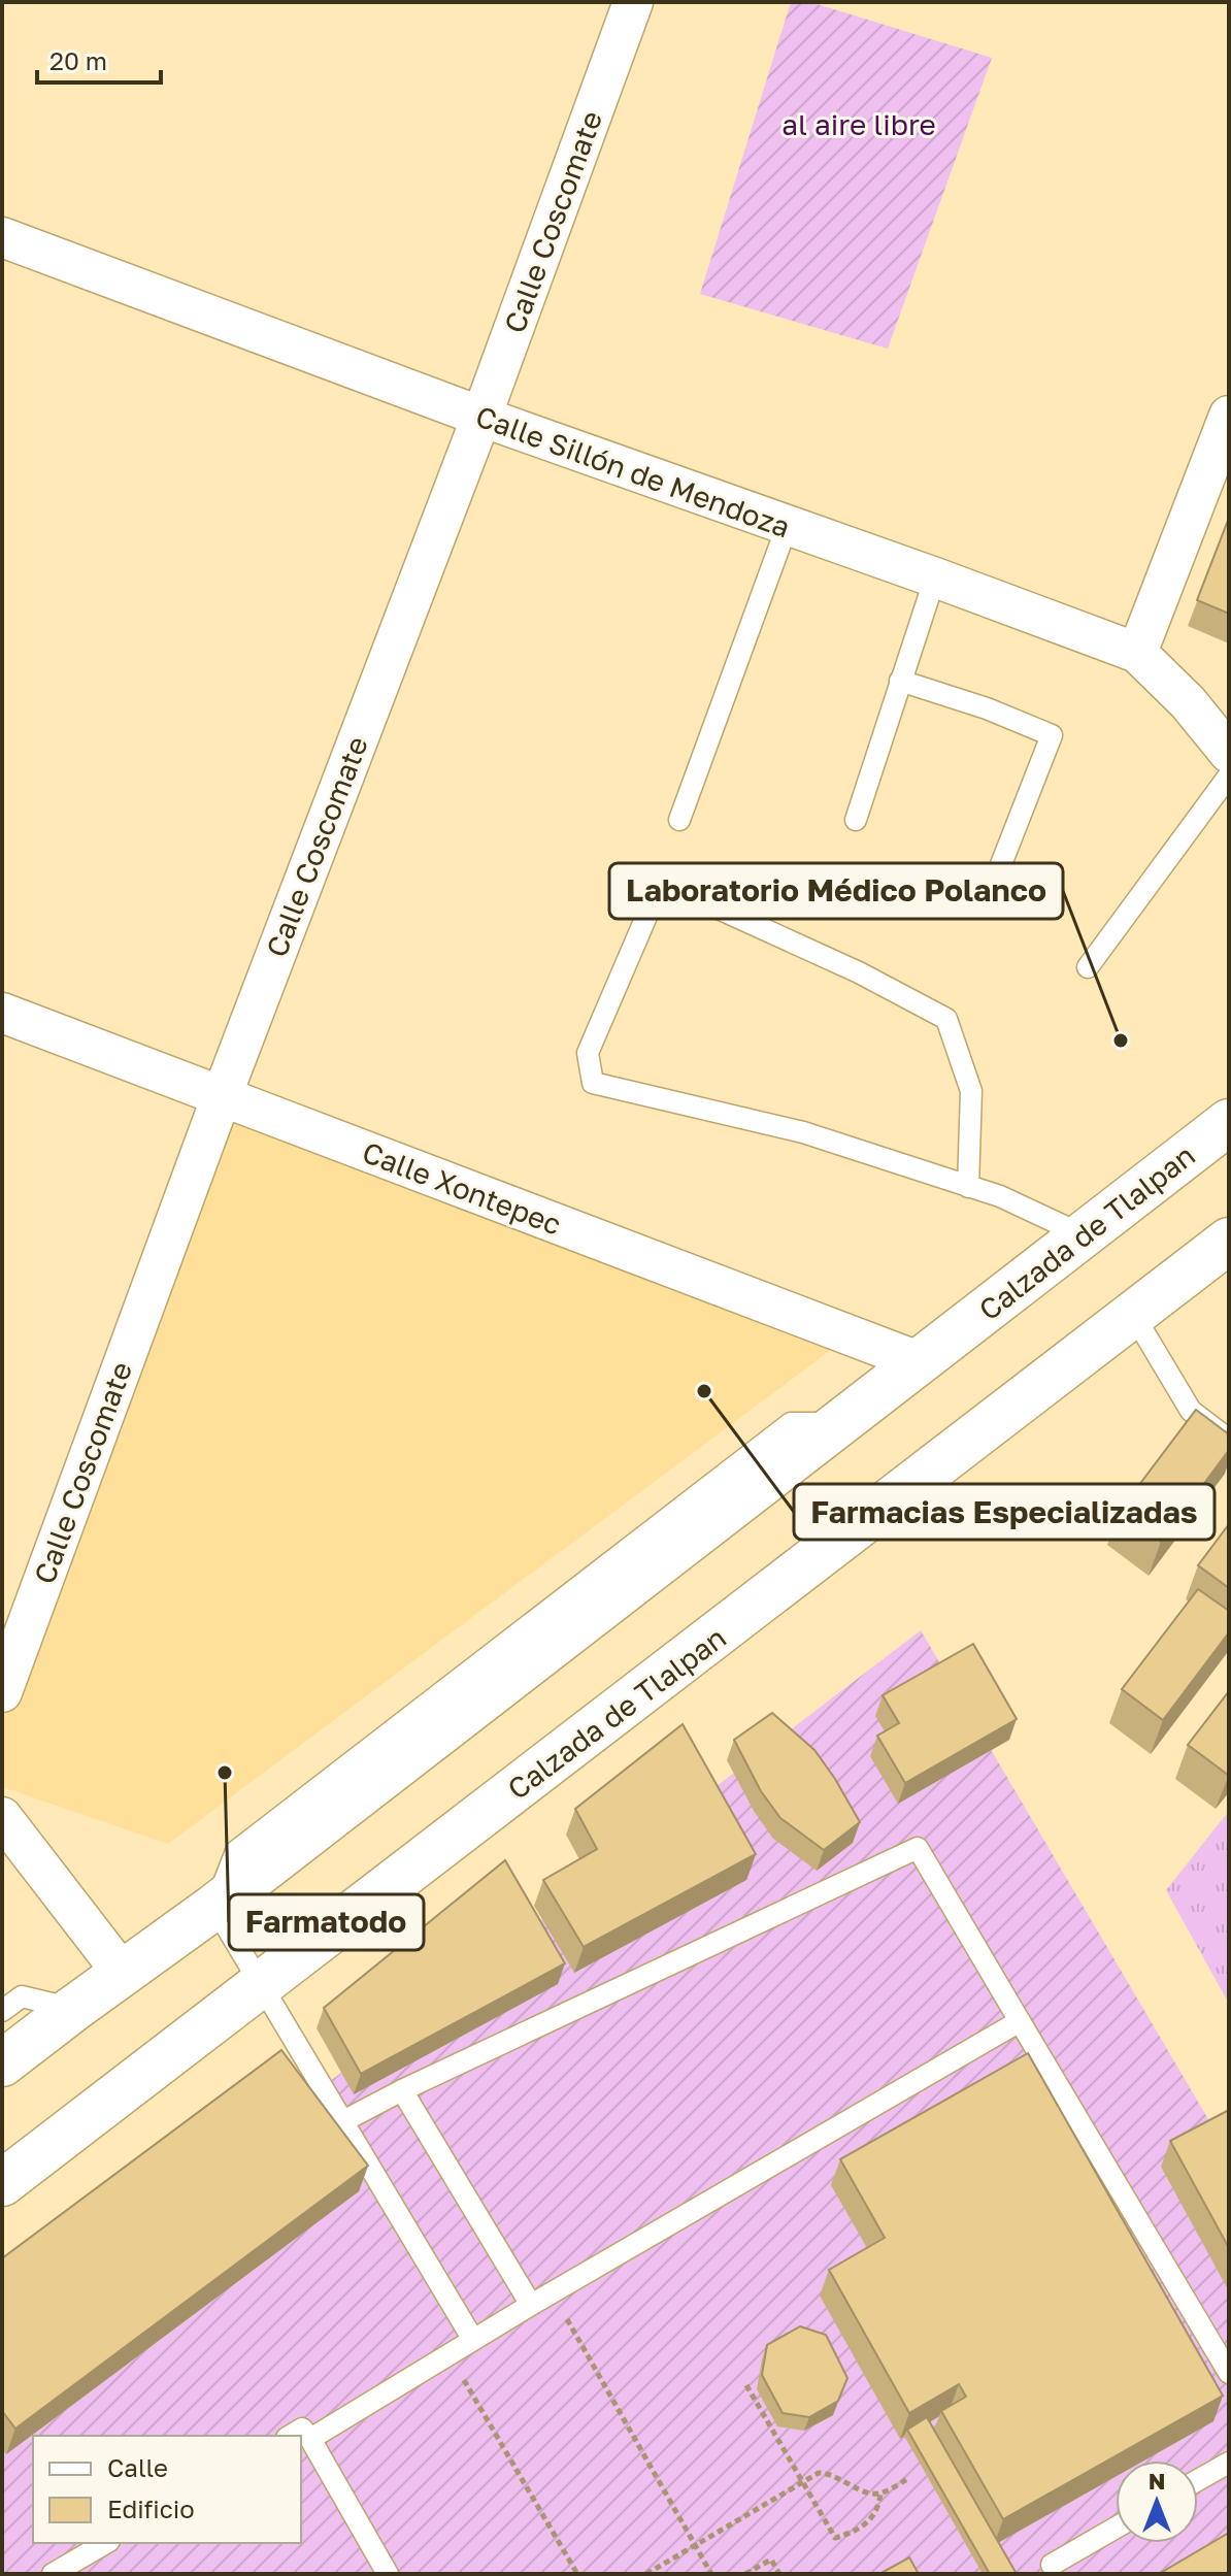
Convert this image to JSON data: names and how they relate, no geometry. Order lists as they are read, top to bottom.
{
  "streets": {
    "main road": ["Calzada de Tlalpan"],
    "street": ["Calle Coscomate", "Calle Sillón de Mendoza", "Calle Xontepec"]
  },
  "crossings": [
    ["Calle Coscomate", "Calle Sillón de Mendoza"],
    ["Calle Coscomate", "Calle Xontepec"],
    ["Calle Xontepec", "Calzada de Tlalpan"]
  ],
  "parks": ["al aire libre"],
  "places": ["Laboratorio Médico Polanco", "Farmacias Especializadas", "Farmatodo"],
  "legend": ["Calle", "Edificio"],
  "scale_bar": "20 m",
  "north": "top"
}
